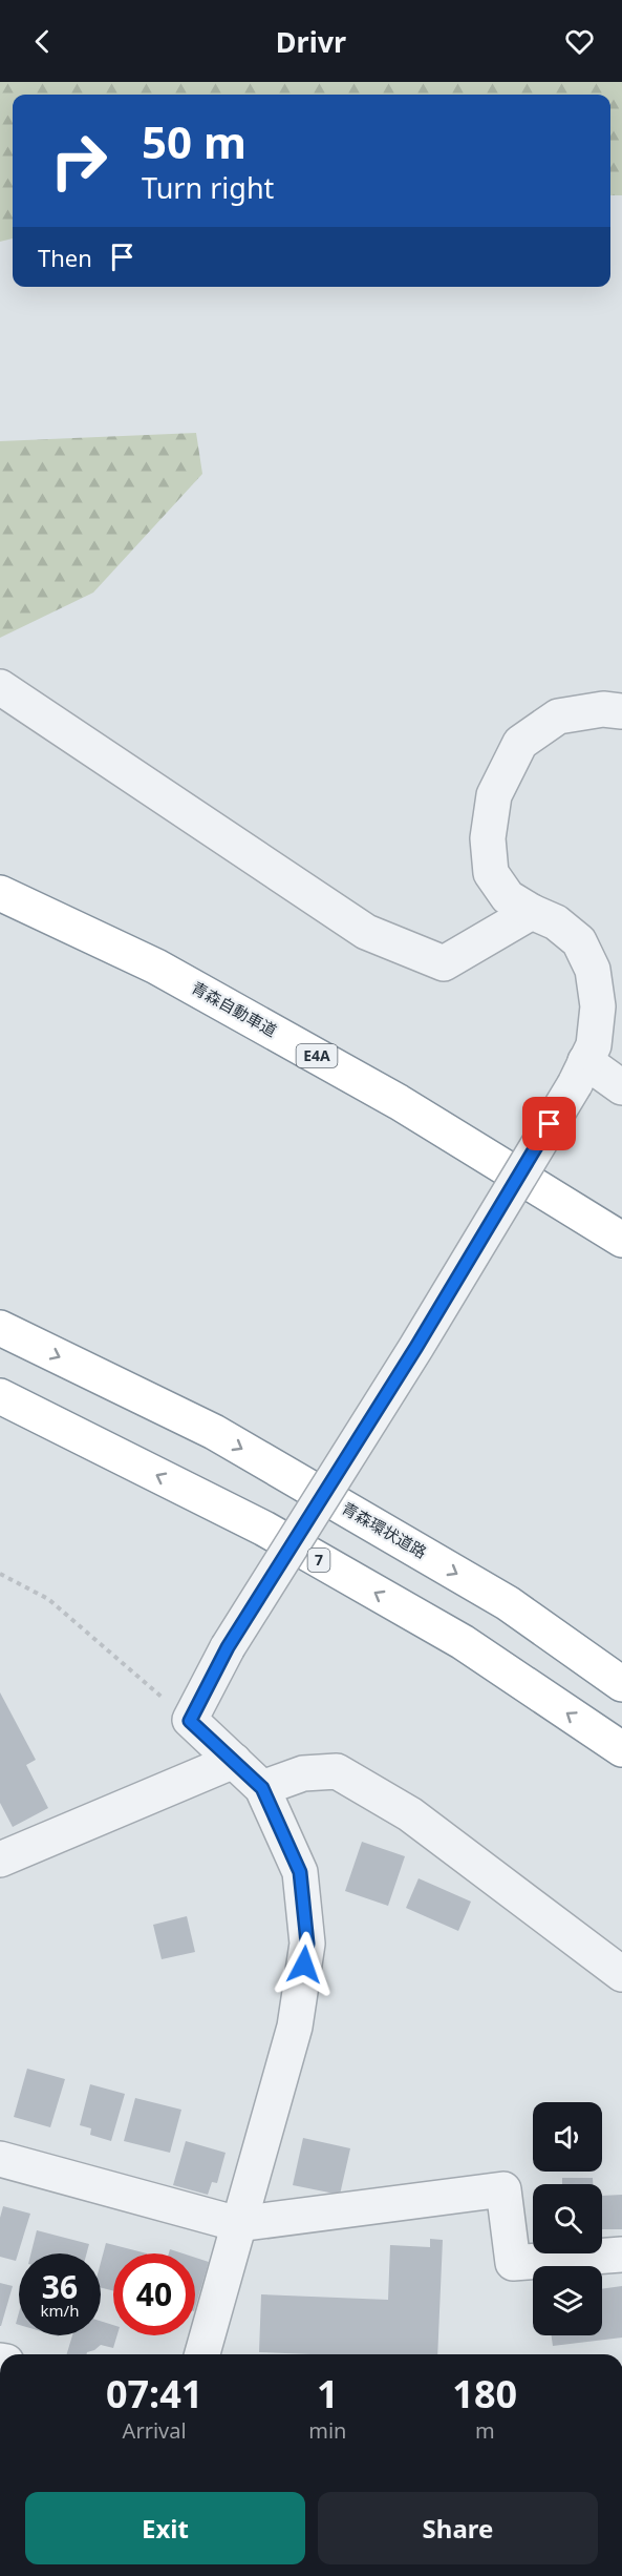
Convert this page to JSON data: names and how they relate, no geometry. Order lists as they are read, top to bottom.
{
  "streets": {
    "highway": [
      "青森自動車道",
      "E4A",
      "青森環状道路",
      "7"
    ]
  },
  "page": {
    "header": "Drivr",
    "turn": ["50 m", "Turn right"],
    "then": "Then",
    "speed": "36 km/h",
    "limit": "40",
    "eta": [
      "07:41",
      "Arrival",
      "1",
      "min",
      "180",
      "m"
    ],
    "buttons": ["Exit", "Share"]
  }
}
